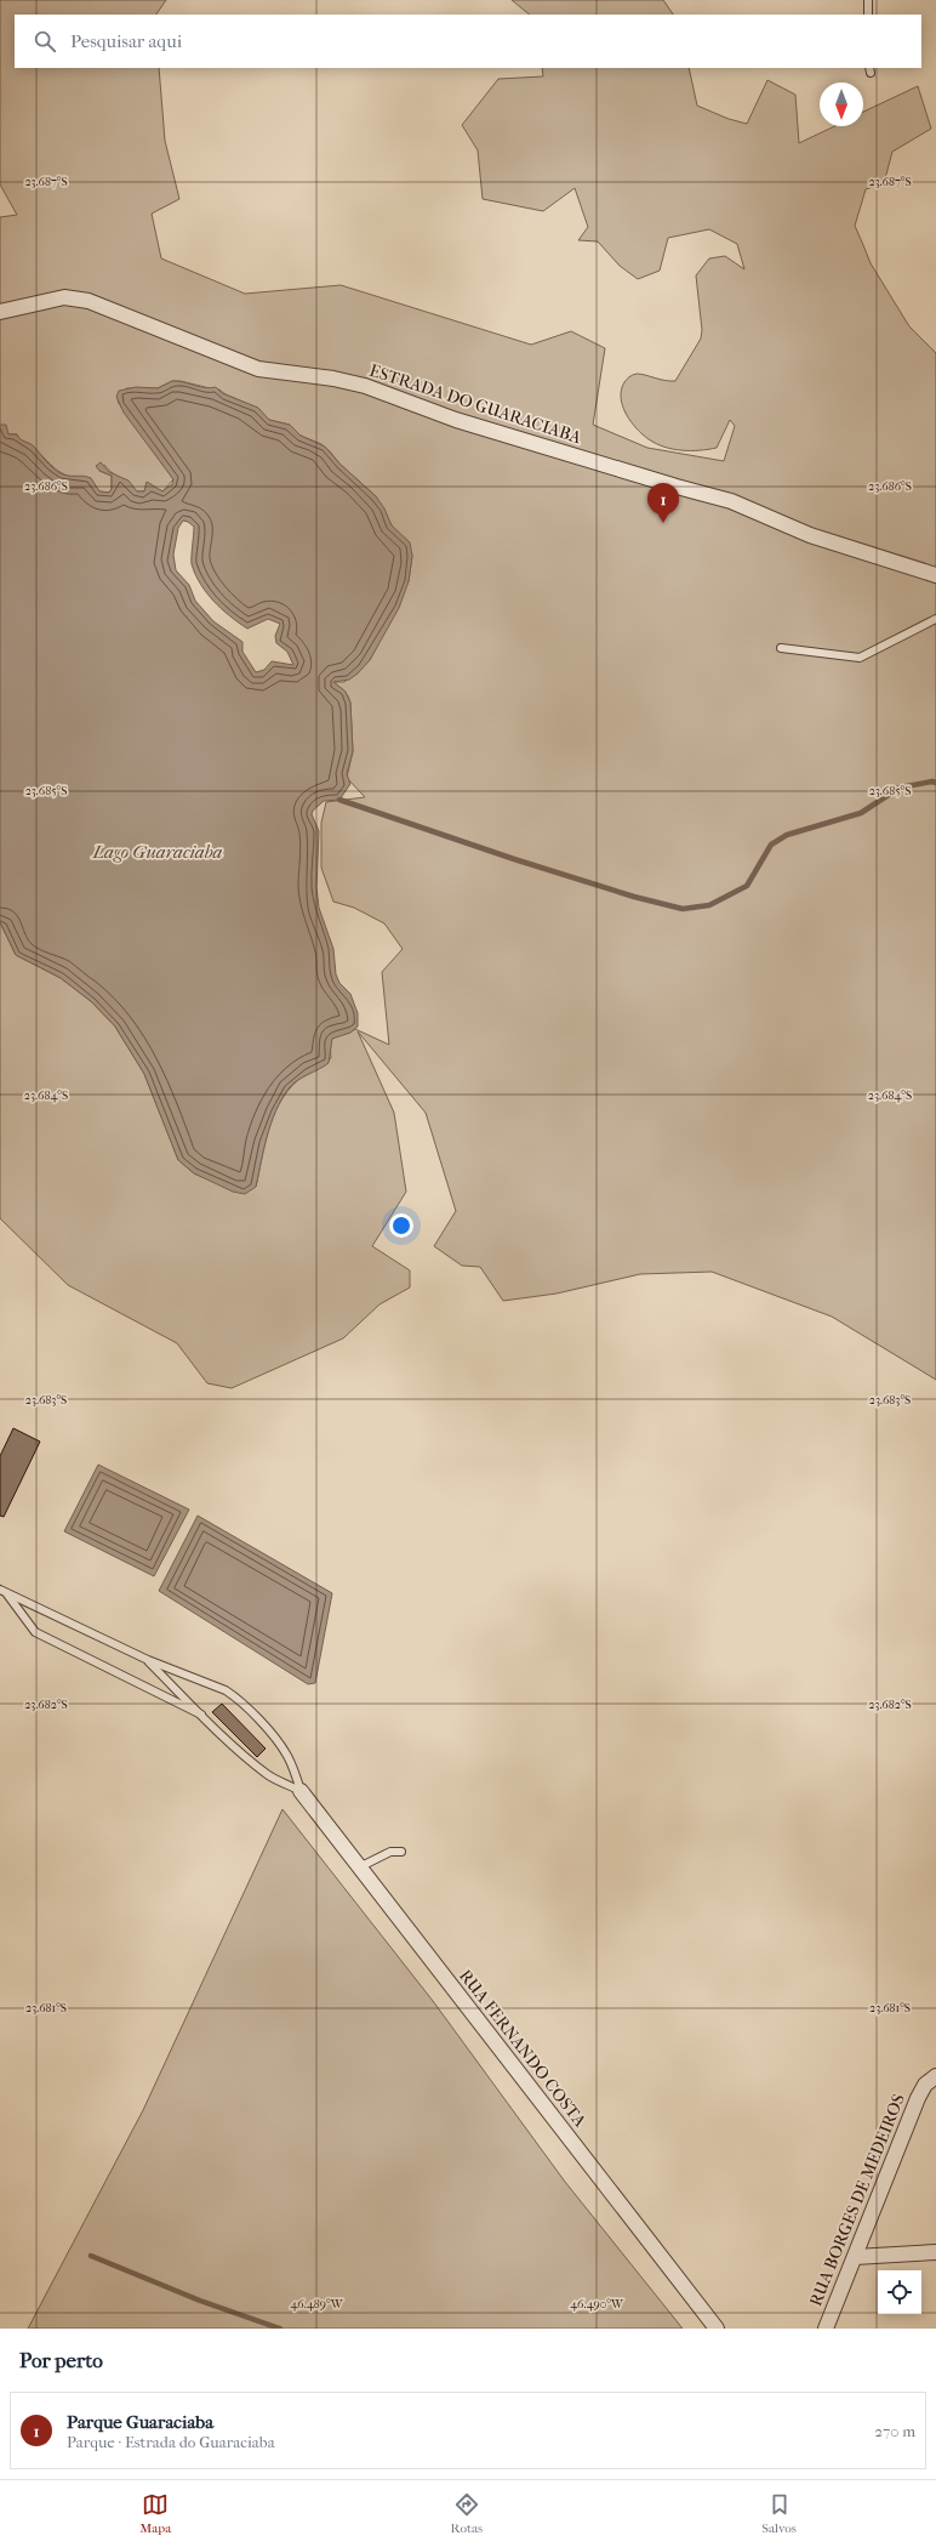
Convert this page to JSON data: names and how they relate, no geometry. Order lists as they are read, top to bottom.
{
  "streets": {
    "street": ["ESTRADA DO GUARACIABA", "RUA FERNANDO COSTA", "RUA BORGES DE MEDEIROS"]
  },
  "water": ["Lago Guaraciaba"],
  "north": "bottom",
  "page": {
    "search": "Pesquisar aqui",
    "pins": "1",
    "heading": "Por perto",
    "list": [
      {
        "mark": "1",
        "name": "Parque Guaraciaba",
        "note": "Parque · Estrada do Guaraciaba",
        "value": "270 m"
      }
    ],
    "nav": ["Mapa", "Rotas", "Salvos"]
  },
  "coordinates": [
    "23.687°S",
    "23.686°S",
    "23.685°S",
    "23.684°S",
    "23.683°S",
    "23.682°S",
    "23.681°S",
    "46.489°W",
    "46.490°W"
  ]
}
